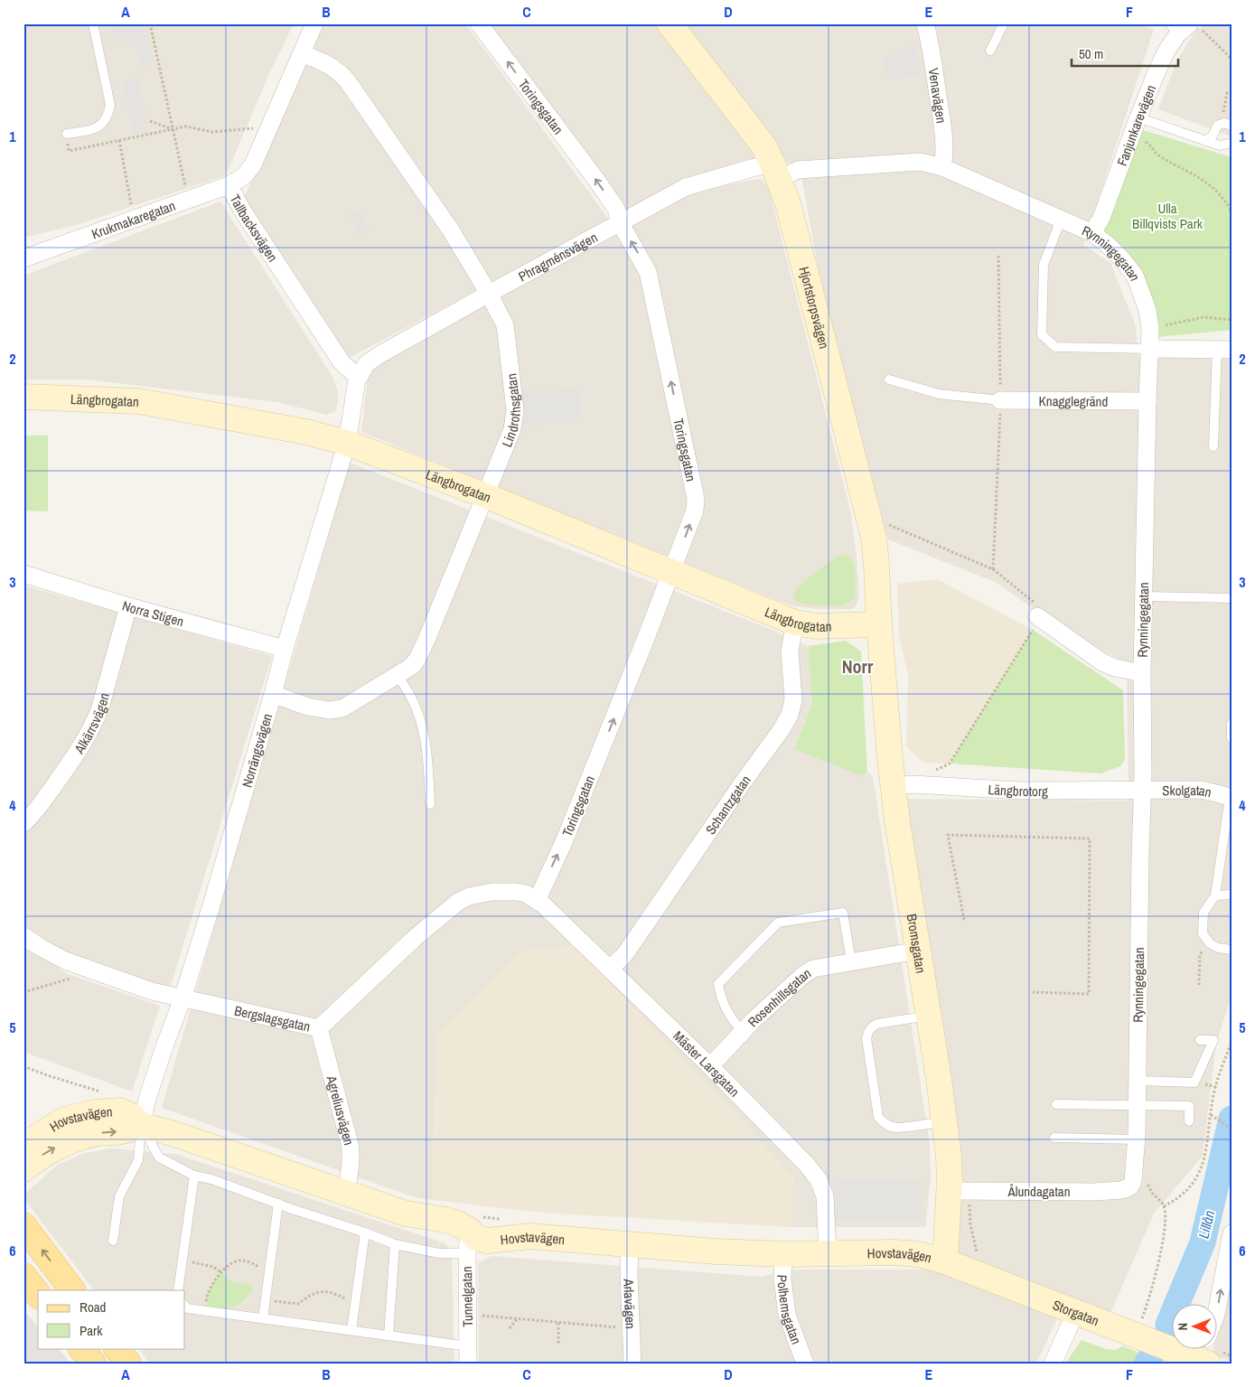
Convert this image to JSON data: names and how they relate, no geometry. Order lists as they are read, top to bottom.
{
  "streets": {
    "street": [
      "Venavägen",
      "Toringsgatan",
      "Fanjunkarevägen",
      "Krukmakaregatan",
      "Tallbacksvägen",
      "Phragménsvägen",
      "Rynningegatan",
      "Hjortstorpsvägen",
      "Längbrogatan",
      "Knagglegränd",
      "Lindrothsgatan",
      "Norra Stigen",
      "Alkärrsvägen",
      "Norrängsvägen",
      "Längbrotorg",
      "Skolgatan",
      "Schantzgatan",
      "Bromsgatan",
      "Rosenhillsgatan",
      "Bergslagsgatan",
      "Mäster Larsgatan",
      "Agreliusvägen",
      "Hovstavägen",
      "Ålundagatan",
      "Tunnelgatan",
      "Arlavägen",
      "Polhemsgatan",
      "Storgatan"
    ]
  },
  "crossings": [
    ["Venavägen", "Phragménsvägen"],
    ["Venavägen", "Rynningegatan"],
    ["Toringsgatan", "Phragménsvägen"],
    ["Toringsgatan", "Längbrogatan"],
    ["Toringsgatan", "Bergslagsgatan"],
    ["Toringsgatan", "Mäster Larsgatan"],
    ["Fanjunkarevägen", "Rynningegatan"],
    ["Krukmakaregatan", "Tallbacksvägen"],
    ["Tallbacksvägen", "Phragménsvägen"],
    ["Tallbacksvägen", "Lindrothsgatan"],
    ["Tallbacksvägen", "Norrängsvägen"],
    ["Phragménsvägen", "Rynningegatan"],
    ["Phragménsvägen", "Hjortstorpsvägen"],
    ["Phragménsvägen", "Lindrothsgatan"],
    ["Phragménsvägen", "Norrängsvägen"],
    ["Rynningegatan", "Knagglegränd"],
    ["Rynningegatan", "Längbrotorg"],
    ["Rynningegatan", "Skolgatan"],
    ["Rynningegatan", "Ålundagatan"],
    ["Hjortstorpsvägen", "Längbrogatan"],
    ["Hjortstorpsvägen", "Bromsgatan"],
    ["Längbrogatan", "Lindrothsgatan"],
    ["Längbrogatan", "Norrängsvägen"],
    ["Längbrogatan", "Schantzgatan"],
    ["Längbrogatan", "Bromsgatan"],
    ["Lindrothsgatan", "Norrängsvägen"],
    ["Norra Stigen", "Alkärrsvägen"],
    ["Norra Stigen", "Norrängsvägen"],
    ["Norrängsvägen", "Bergslagsgatan"],
    ["Norrängsvägen", "Hovstavägen"],
    ["Längbrotorg", "Skolgatan"],
    ["Längbrotorg", "Bromsgatan"],
    ["Schantzgatan", "Mäster Larsgatan"],
    ["Bromsgatan", "Rosenhillsgatan"],
    ["Bromsgatan", "Hovstavägen"],
    ["Bromsgatan", "Ålundagatan"],
    ["Bromsgatan", "Storgatan"],
    ["Rosenhillsgatan", "Mäster Larsgatan"],
    ["Bergslagsgatan", "Mäster Larsgatan"],
    ["Bergslagsgatan", "Agreliusvägen"],
    ["Mäster Larsgatan", "Hovstavägen"],
    ["Agreliusvägen", "Hovstavägen"],
    ["Hovstavägen", "Tunnelgatan"],
    ["Hovstavägen", "Arlavägen"],
    ["Hovstavägen", "Polhemsgatan"],
    ["Hovstavägen", "Storgatan"]
  ],
  "one_way": ["Toringsgatan"],
  "districts": ["Norr"],
  "water": ["Lillån"],
  "parks": ["Ulla Billqvists Park"],
  "legend": ["Road", "Park"],
  "scale_bar": "50 m",
  "north": "left",
  "grid": {
    "columns": [
      "A",
      "B",
      "C",
      "D",
      "E",
      "F"
    ],
    "rows": [
      "1",
      "2",
      "3",
      "4",
      "5",
      "6"
    ]
  }
}
